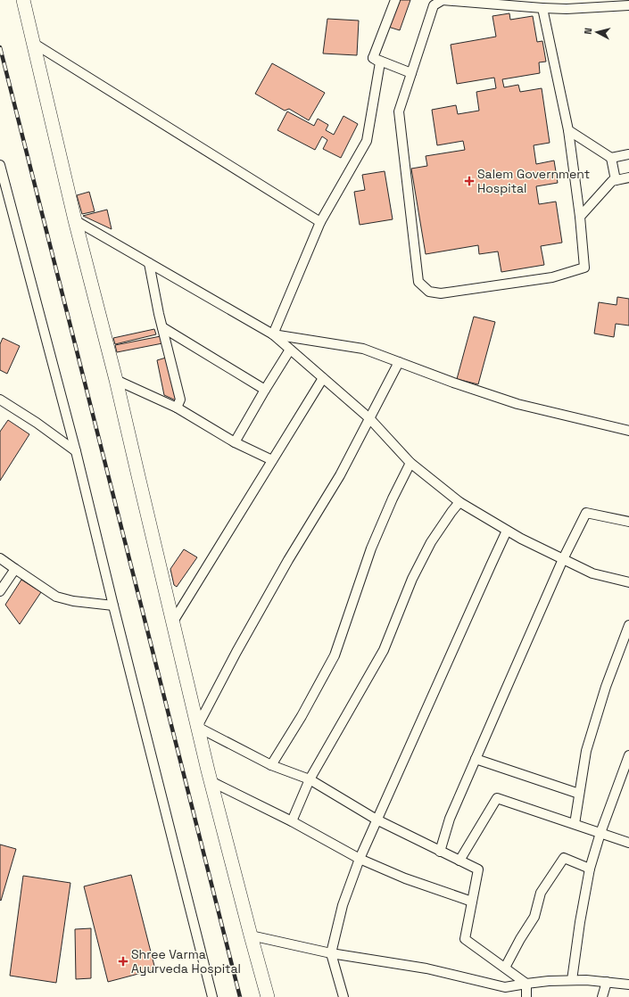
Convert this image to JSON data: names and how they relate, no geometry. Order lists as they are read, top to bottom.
{
  "places": {
    "health": ["Salem Government Hospital", "Shree Varma Ayurveda Hospital"]
  },
  "north": "left"
}
